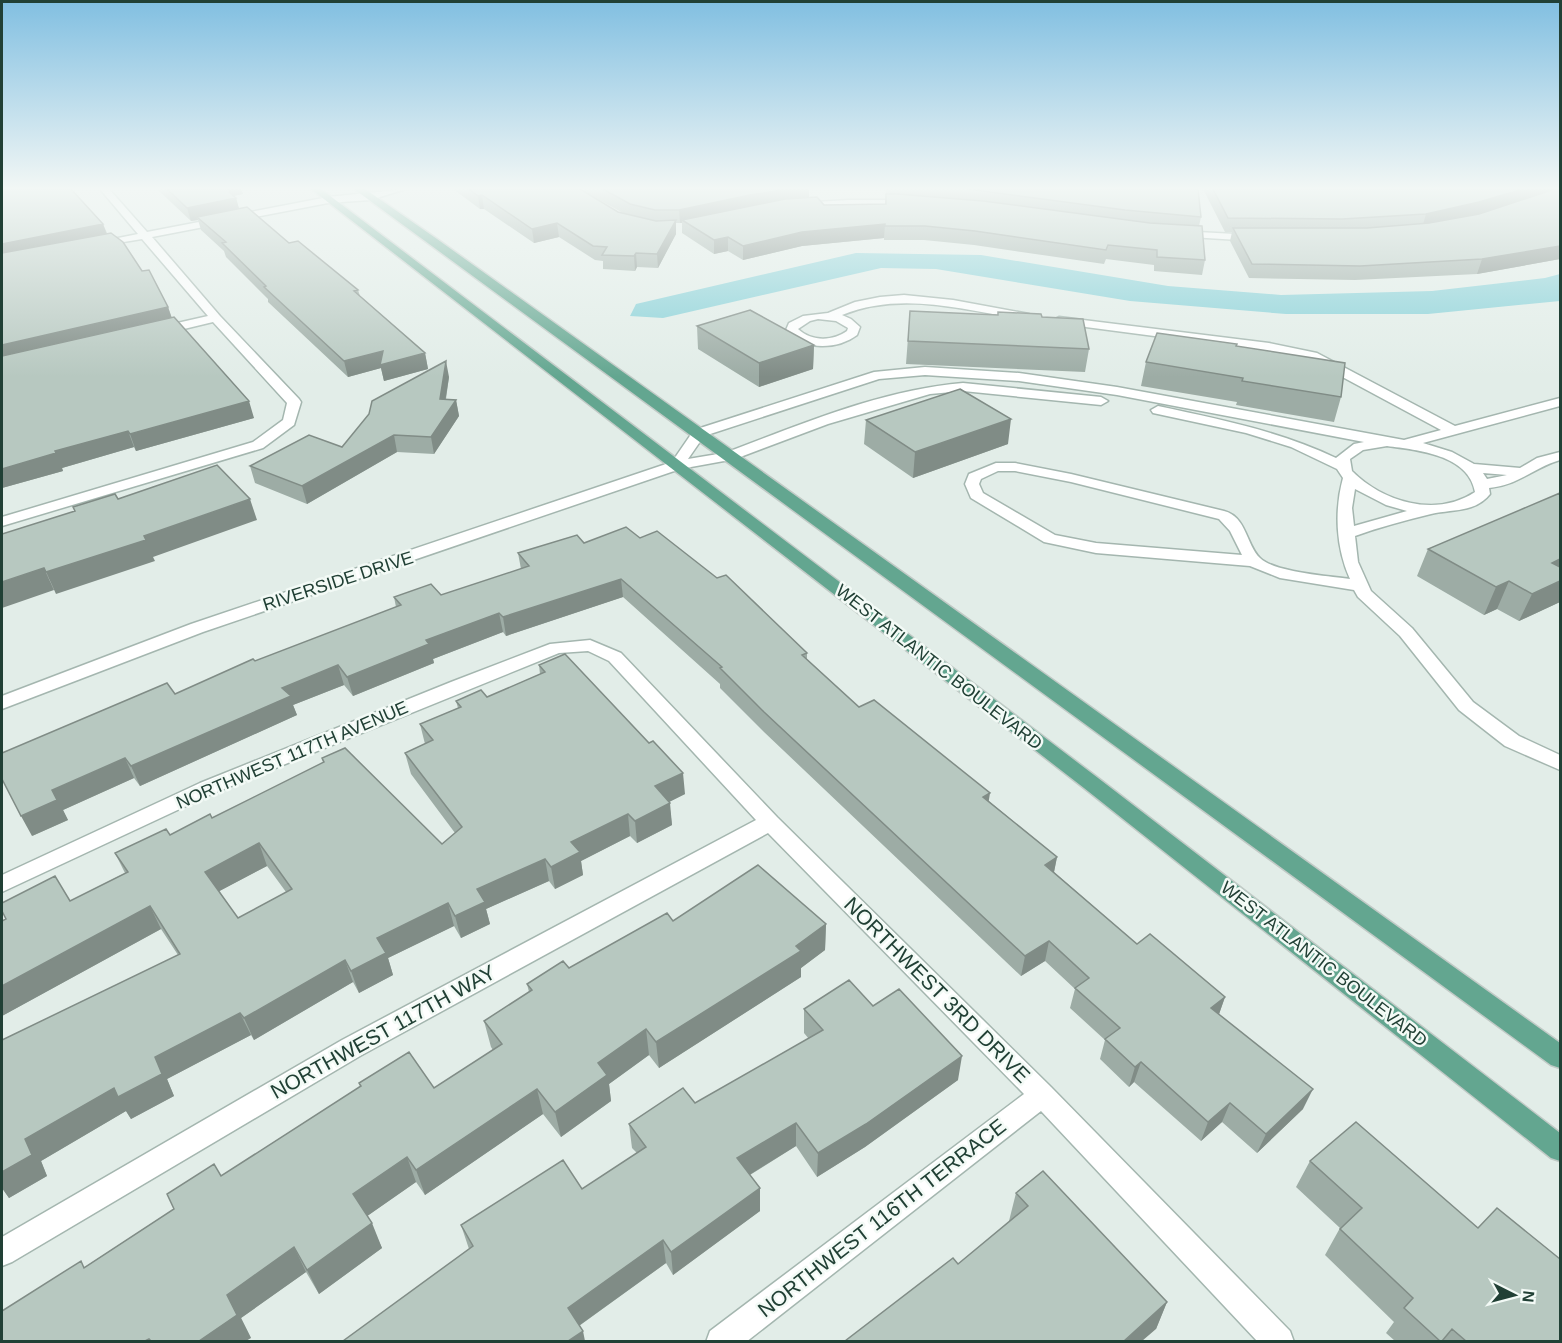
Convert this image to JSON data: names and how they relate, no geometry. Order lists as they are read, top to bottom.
{
  "streets": {
    "main road": ["WEST ATLANTIC BOULEVARD"],
    "street": [
      "RIVERSIDE DRIVE",
      "NORTHWEST 117TH AVENUE",
      "NORTHWEST 3RD DRIVE",
      "NORTHWEST 117TH WAY",
      "NORTHWEST 116TH TERRACE"
    ]
  },
  "crossings": [
    ["RIVERSIDE DRIVE", "WEST ATLANTIC BOULEVARD"],
    ["NORTHWEST 117TH AVENUE", "NORTHWEST 3RD DRIVE"],
    ["NORTHWEST 3RD DRIVE", "NORTHWEST 117TH WAY"],
    ["NORTHWEST 3RD DRIVE", "NORTHWEST 116TH TERRACE"]
  ],
  "north": "right"
}
